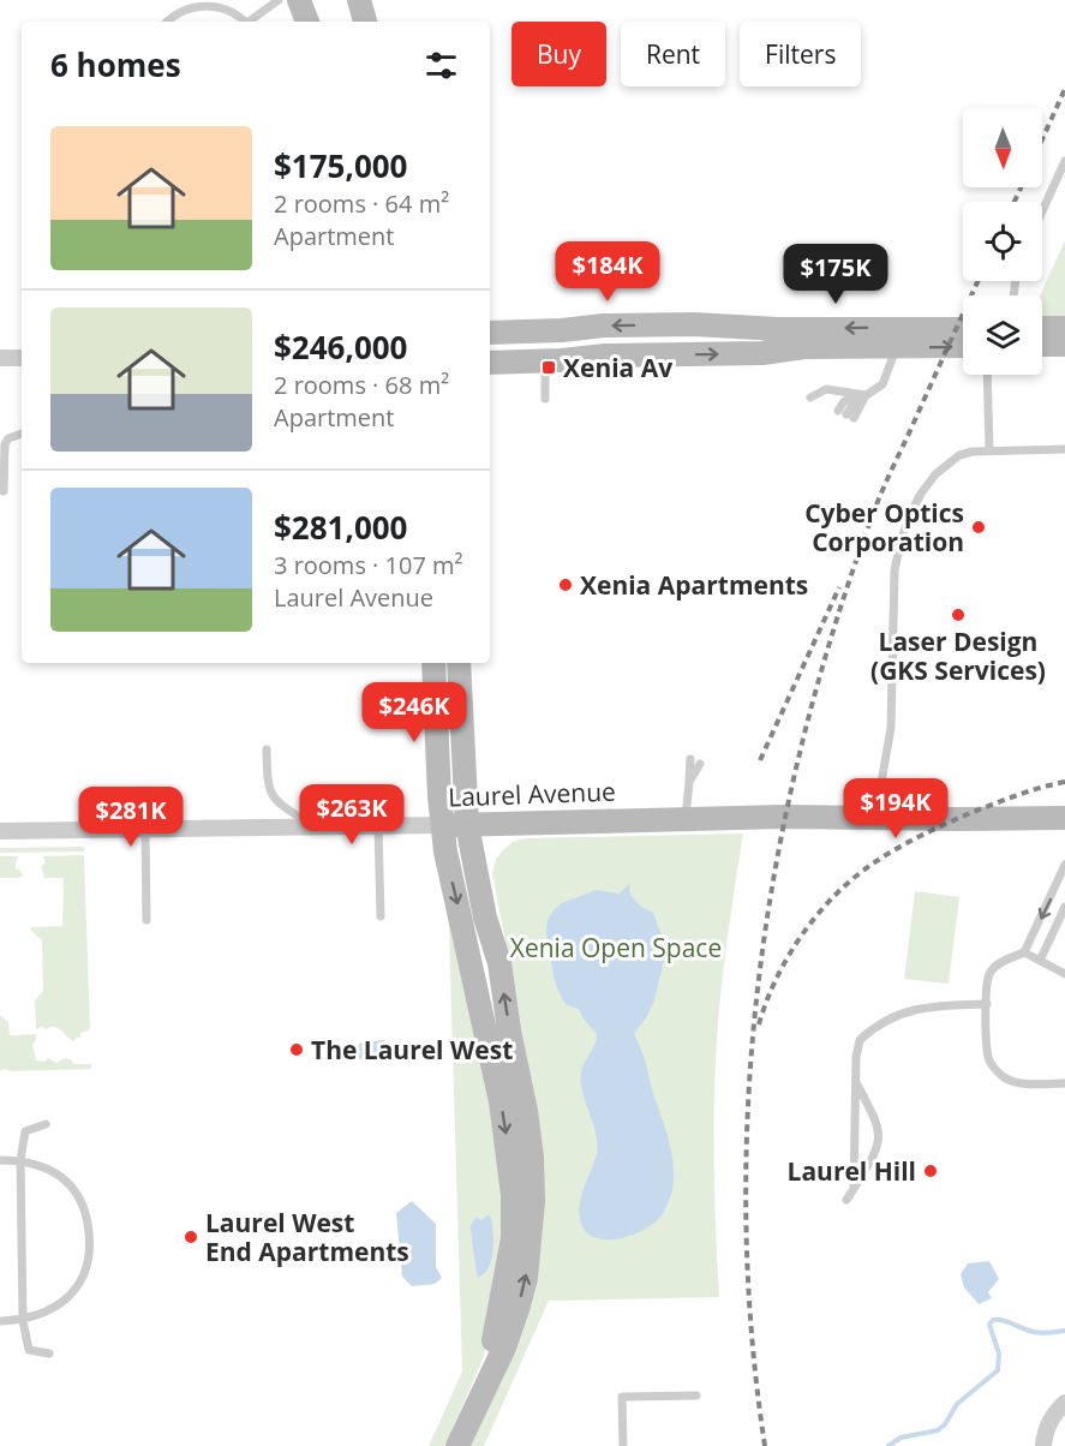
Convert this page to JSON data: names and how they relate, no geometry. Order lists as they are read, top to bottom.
{
  "streets": {
    "street": ["Laurel Avenue"]
  },
  "parks": ["Xenia Open Space"],
  "places": {
    "transit": ["Xenia Av"],
    "other": [
      "Cyber Optics Corporation",
      "Xenia Apartments",
      "Laser Design (GKS Services)",
      "The Laurel West",
      "Laurel Hill",
      "Laurel West End Apartments"
    ]
  },
  "north": "bottom",
  "page": {
    "chip": ["Buy", "Rent", "Filters"],
    "heading": "6 homes",
    "list": [
      {
        "name": "$175,000",
        "note": "2 rooms · 64 m² · Apartment"
      },
      {
        "name": "$246,000",
        "note": "2 rooms · 68 m² · Apartment"
      },
      {
        "name": "$281,000",
        "note": "3 rooms · 107 m² · Laurel Avenue"
      }
    ],
    "price": [
      "$184K",
      "$175K",
      "$246K",
      "$194K",
      "$263K",
      "$281K"
    ]
  }
}
